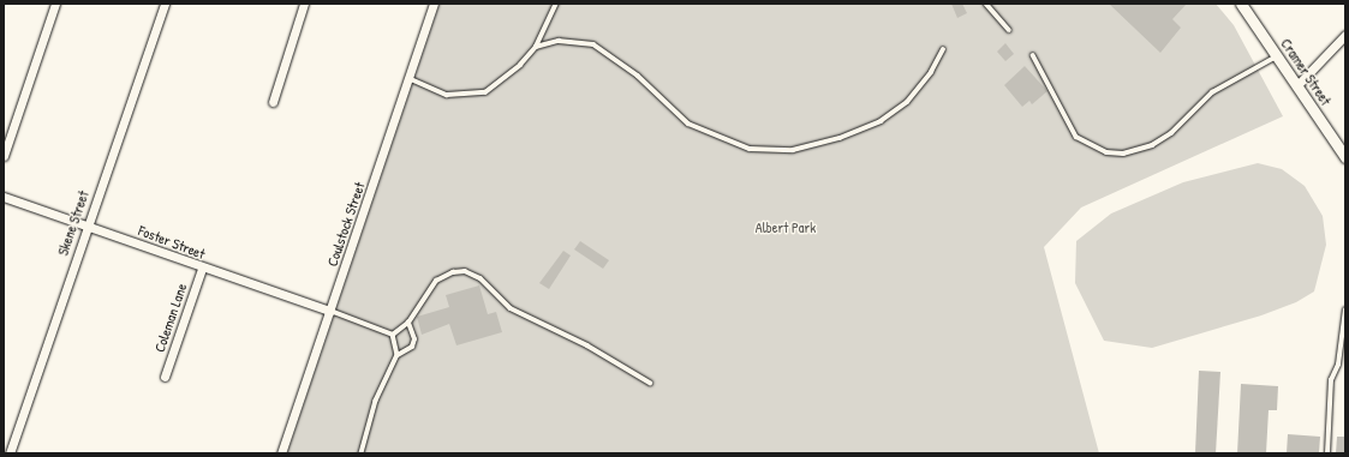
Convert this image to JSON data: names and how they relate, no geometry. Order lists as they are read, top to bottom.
{
  "streets": {
    "street": [
      "Cramer Street",
      "Skene Street",
      "Coulstock Street",
      "Foster Street",
      "Coleman Lane"
    ]
  },
  "crossings": [
    ["Skene Street", "Foster Street"],
    ["Coulstock Street", "Foster Street"],
    ["Foster Street", "Coleman Lane"]
  ],
  "parks": ["Albert Park"]
}
